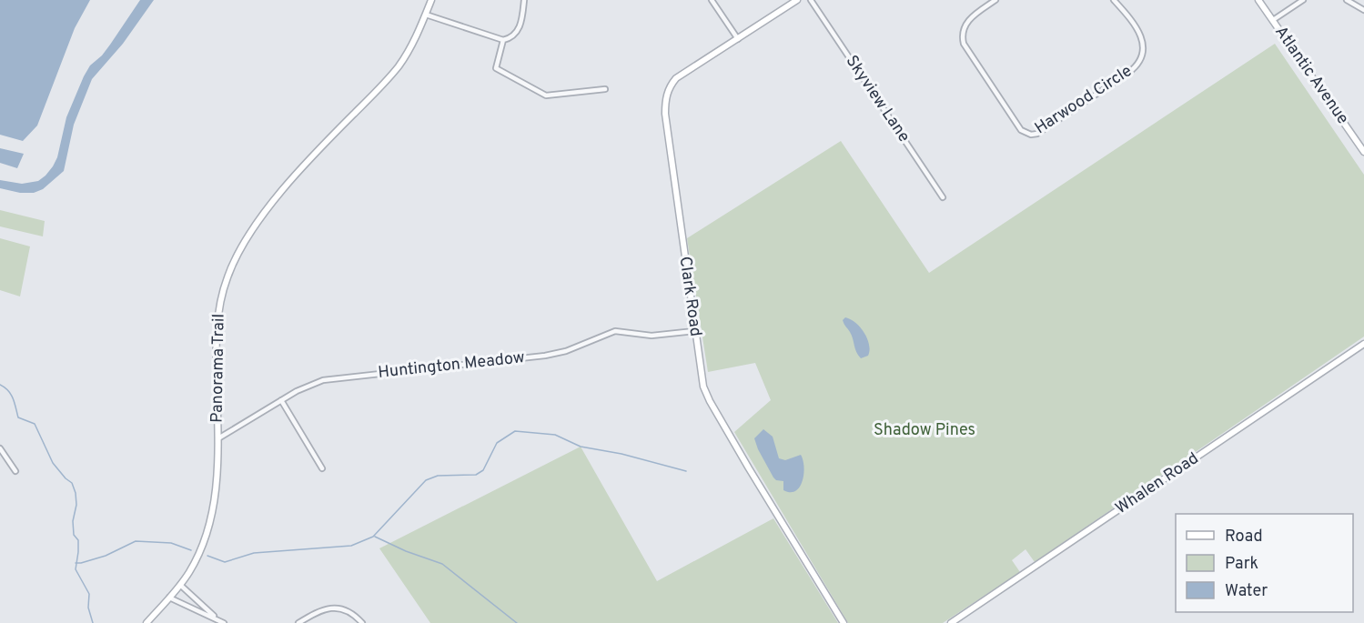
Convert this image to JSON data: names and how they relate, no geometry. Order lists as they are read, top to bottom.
{
  "streets": {
    "street": [
      "Atlantic Avenue",
      "Skyview Lane",
      "Harwood Circle",
      "Clark Road",
      "Huntington Meadow",
      "Panorama Trail",
      "Whalen Road"
    ]
  },
  "crossings": [
    ["Clark Road", "Huntington Meadow"],
    ["Huntington Meadow", "Panorama Trail"]
  ],
  "parks": ["Shadow Pines"],
  "legend": ["Road", "Park", "Water"]
}
